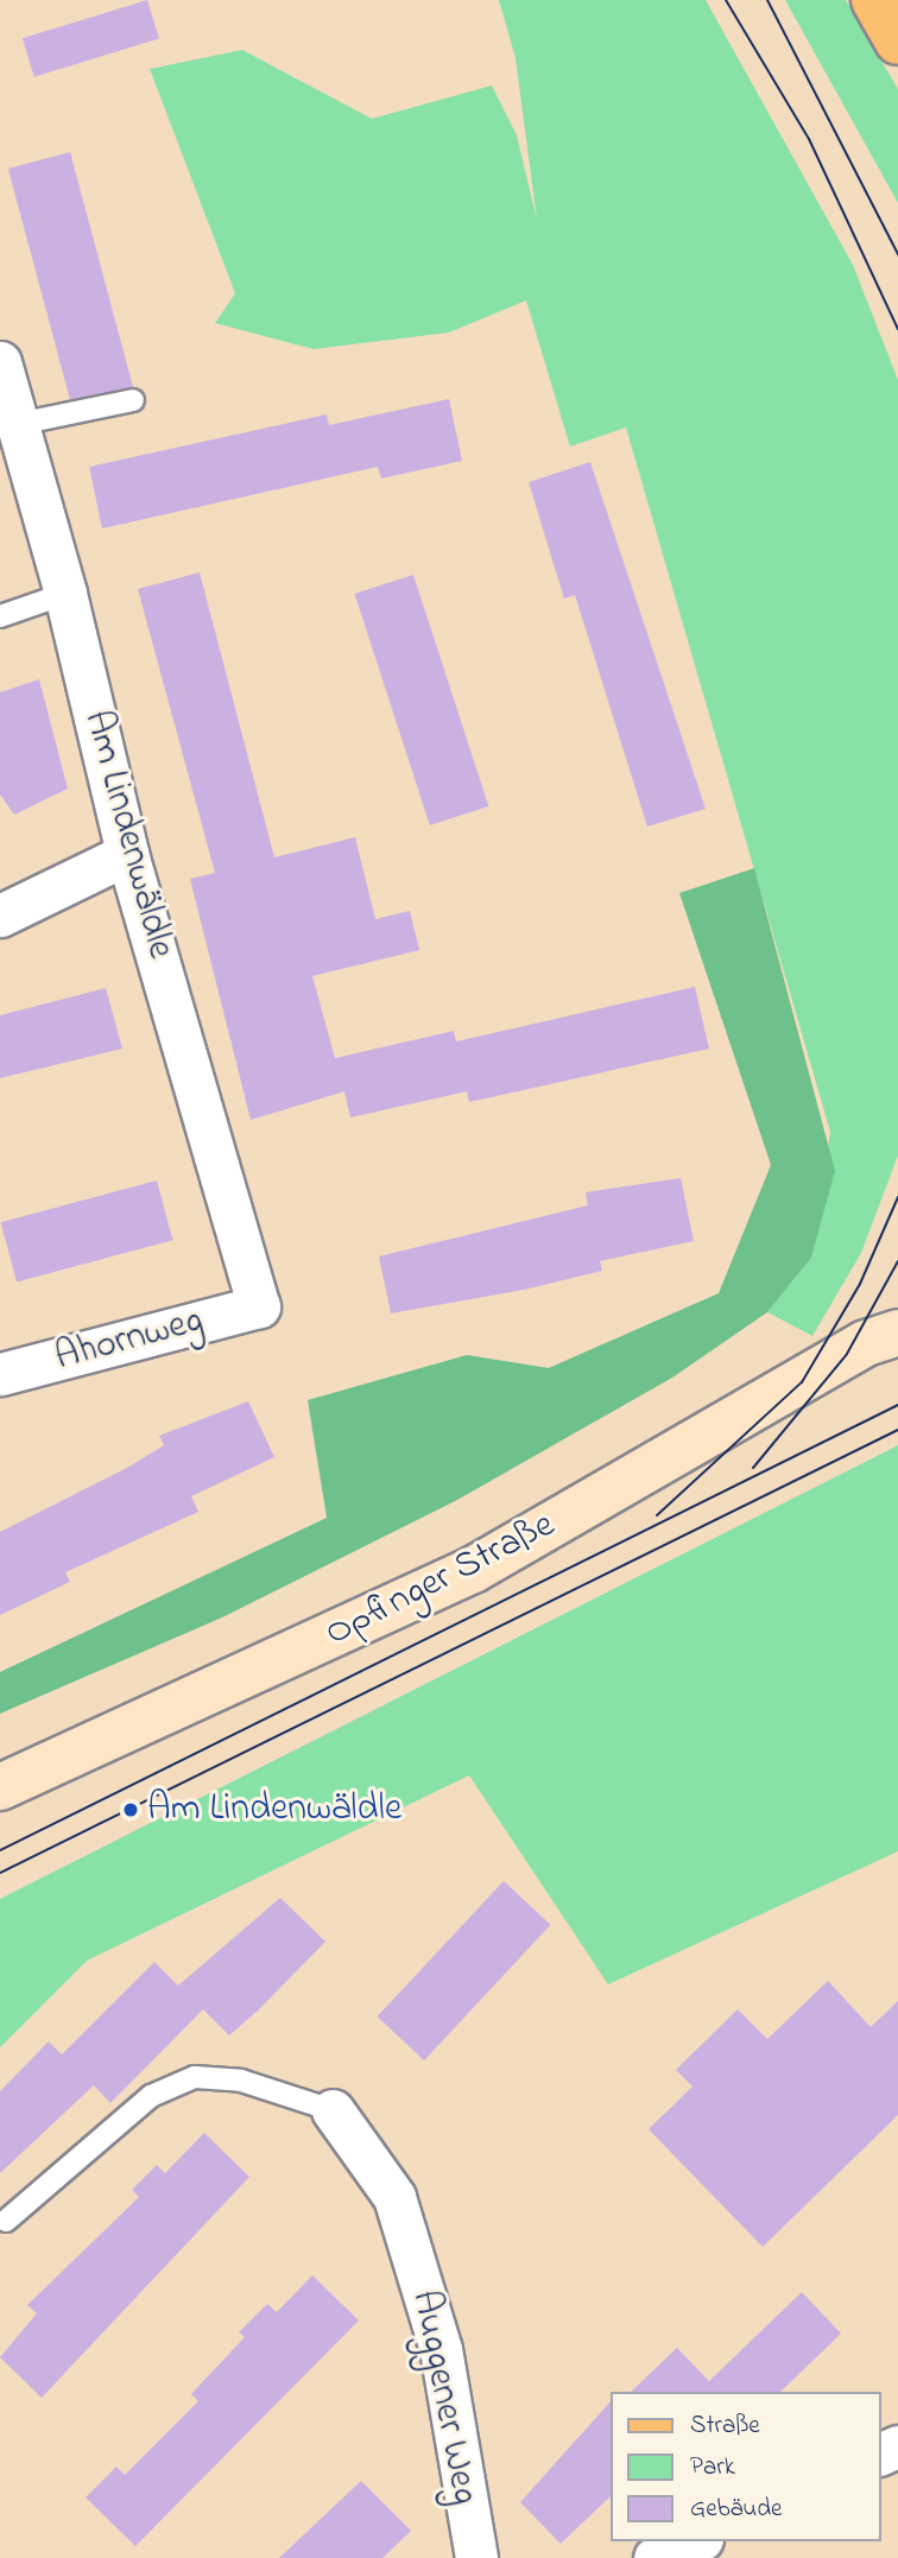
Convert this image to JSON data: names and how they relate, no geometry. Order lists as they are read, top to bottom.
{
  "streets": {
    "street": [
      "Am Lindenwäldle",
      "Ahornweg",
      "Opfinger Straße",
      "Auggener Weg"
    ]
  },
  "crossings": [
    ["Am Lindenwäldle", "Ahornweg"]
  ],
  "places": ["Am Lindenwäldle"],
  "legend": ["Straße", "Park", "Gebäude"]
}
